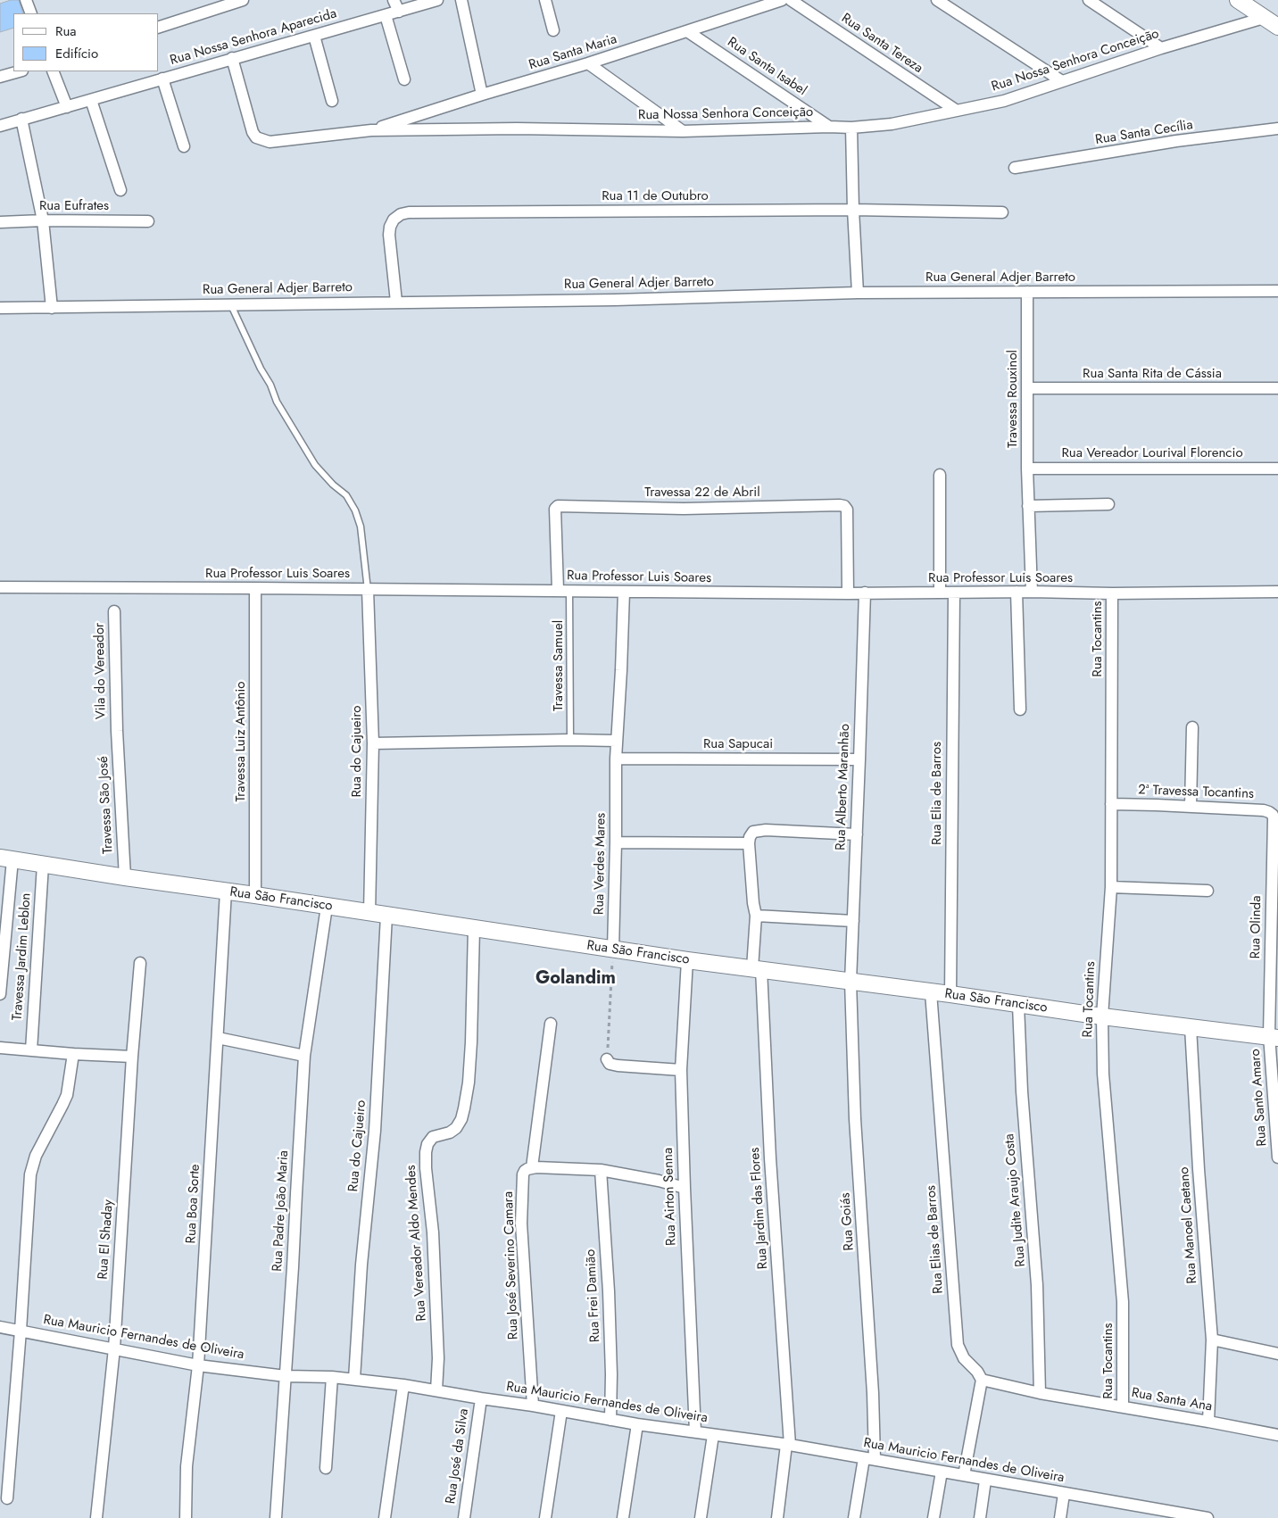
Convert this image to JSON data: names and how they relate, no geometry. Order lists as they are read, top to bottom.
{
  "streets": {
    "street": [
      "Rua Nossa Senhora Aparecida",
      "Rua Santa Tereza",
      "Rua Santa Maria",
      "Rua Nossa Senhora Conceição",
      "Rua Santa Isabel",
      "Rua Santa Cecília",
      "Rua 11 de Outubro",
      "Rua Eufrates",
      "Rua General Adjer Barreto",
      "Rua Santa Rita de Cássia",
      "Travessa Rouxinol",
      "Rua Vereador Lourival Florencio",
      "Travessa 22 de Abril",
      "Rua Professor Luis Soares",
      "Rua Tocantins",
      "Vila do Vereador",
      "Travessa Luiz Antônio",
      "Rua Sapucai",
      "Rua do Cajueiro",
      "Rua Alberto Maranhão",
      "2ª Travessa Tocantins",
      "Rua Elia de Barros",
      "Travessa São José",
      "Rua Verdes Mares",
      "Rua São Francisco",
      "Rua Olinda",
      "Travessa Jardim Leblon",
      "Rua Santo Amaro",
      "Rua Airton Senna",
      "Rua Judite Araujo Costa",
      "Rua Boa Sorte",
      "Rua Jardim das Flores",
      "Rua Padre João Maria",
      "Rua Goiás",
      "Rua Manoel Caetano",
      "Rua El Shaday",
      "Rua Elias de Barros",
      "Rua Vereador Aldo Mendes",
      "Rua José Severino Camara",
      "Rua Frei Damião",
      "Rua Mauricio Fernandes de Oliveira",
      "Rua Santa Ana",
      "Rua José da Silva"
    ],
    "lane": ["Travessa Samuel"]
  },
  "crossings": [
    ["Rua Nossa Senhora Aparecida", "Rua Nossa Senhora Conceição"],
    ["Rua Santa Tereza", "Rua Nossa Senhora Conceição"],
    ["Rua Santa Maria", "Rua Nossa Senhora Conceição"],
    ["Rua Santa Maria", "Rua Santa Isabel"],
    ["Rua Nossa Senhora Conceição", "Rua Santa Isabel"],
    ["Rua 11 de Outubro", "Rua General Adjer Barreto"],
    ["Rua General Adjer Barreto", "Travessa Rouxinol"],
    ["Rua Santa Rita de Cássia", "Travessa Rouxinol"],
    ["Travessa Rouxinol", "Rua Vereador Lourival Florencio"],
    ["Travessa Rouxinol", "Rua Professor Luis Soares"],
    ["Travessa 22 de Abril", "Rua Professor Luis Soares"],
    ["Rua Professor Luis Soares", "Rua Tocantins"],
    ["Rua Professor Luis Soares", "Travessa Samuel"],
    ["Rua Professor Luis Soares", "Travessa Luiz Antônio"],
    ["Rua Professor Luis Soares", "Rua do Cajueiro"],
    ["Rua Professor Luis Soares", "Rua Alberto Maranhão"],
    ["Rua Professor Luis Soares", "Rua Elia de Barros"],
    ["Rua Professor Luis Soares", "Rua Verdes Mares"],
    ["Rua Tocantins", "2ª Travessa Tocantins"],
    ["Rua Tocantins", "Rua São Francisco"],
    ["Rua Tocantins", "Rua Santa Ana"],
    ["Vila do Vereador", "Travessa São José"],
    ["Travessa Luiz Antônio", "Rua São Francisco"],
    ["Rua Sapucai", "Rua Alberto Maranhão"],
    ["Rua Sapucai", "Rua Verdes Mares"],
    ["Rua do Cajueiro", "Rua São Francisco"],
    ["Rua do Cajueiro", "Rua Mauricio Fernandes de Oliveira"],
    ["Rua Alberto Maranhão", "Rua São Francisco"],
    ["Rua Alberto Maranhão", "Rua Goiás"],
    ["2ª Travessa Tocantins", "Rua Olinda"],
    ["Rua Elia de Barros", "Rua São Francisco"],
    ["Travessa São José", "Rua São Francisco"],
    ["Rua Verdes Mares", "Rua São Francisco"],
    ["Rua São Francisco", "Rua Olinda"],
    ["Rua São Francisco", "Travessa Jardim Leblon"],
    ["Rua São Francisco", "Rua Santo Amaro"],
    ["Rua São Francisco", "Rua Airton Senna"],
    ["Rua São Francisco", "Rua Judite Araujo Costa"],
    ["Rua São Francisco", "Rua Boa Sorte"],
    ["Rua São Francisco", "Rua Jardim das Flores"],
    ["Rua São Francisco", "Rua Padre João Maria"],
    ["Rua São Francisco", "Rua Goiás"],
    ["Rua São Francisco", "Rua Manoel Caetano"],
    ["Rua São Francisco", "Rua Elias de Barros"],
    ["Rua São Francisco", "Rua Vereador Aldo Mendes"],
    ["Rua Olinda", "Rua Santo Amaro"],
    ["Rua Airton Senna", "Rua Mauricio Fernandes de Oliveira"],
    ["Rua Judite Araujo Costa", "Rua Santa Ana"],
    ["Rua Boa Sorte", "Rua Mauricio Fernandes de Oliveira"],
    ["Rua Jardim das Flores", "Rua Mauricio Fernandes de Oliveira"],
    ["Rua Padre João Maria", "Rua Mauricio Fernandes de Oliveira"],
    ["Rua Goiás", "Rua Mauricio Fernandes de Oliveira"],
    ["Rua Manoel Caetano", "Rua Santa Ana"],
    ["Rua El Shaday", "Rua Mauricio Fernandes de Oliveira"],
    ["Rua Elias de Barros", "Rua Santa Ana"],
    ["Rua Vereador Aldo Mendes", "Rua Mauricio Fernandes de Oliveira"],
    ["Rua José Severino Camara", "Rua Mauricio Fernandes de Oliveira"],
    ["Rua Frei Damião", "Rua Mauricio Fernandes de Oliveira"],
    ["Rua Mauricio Fernandes de Oliveira", "Rua José da Silva"]
  ],
  "districts": ["Golandim"],
  "legend": ["Rua", "Edifício"]
}
